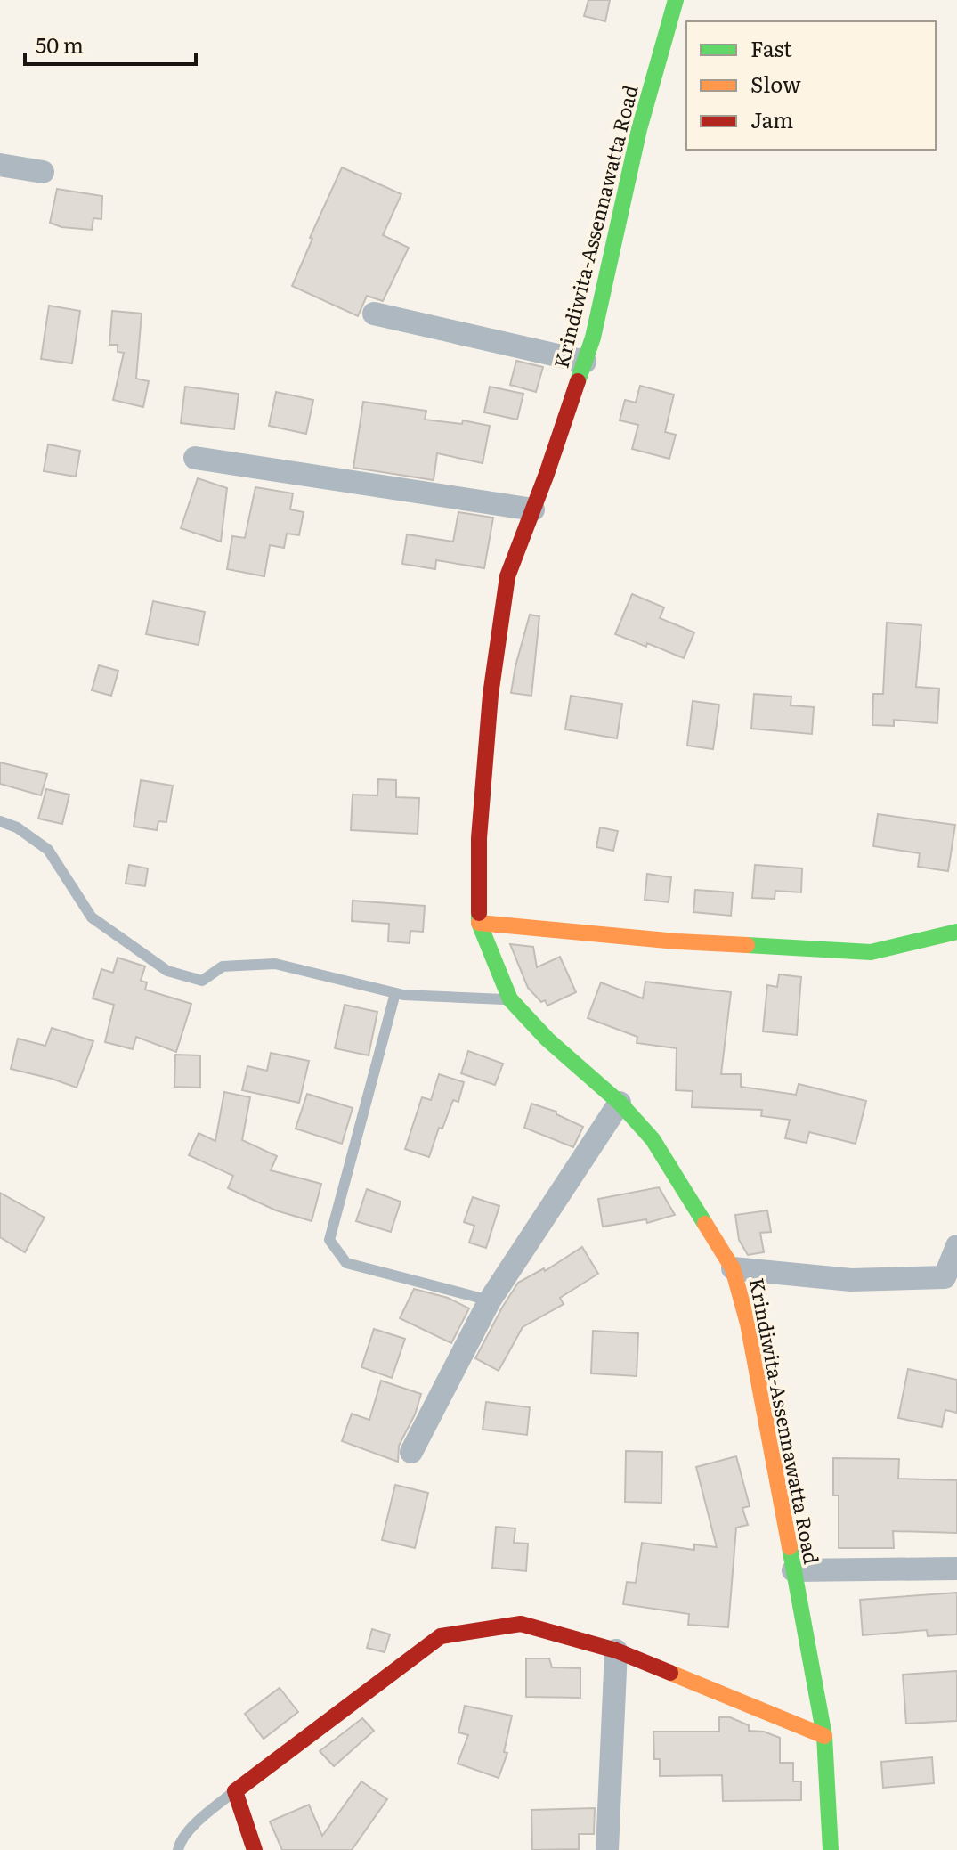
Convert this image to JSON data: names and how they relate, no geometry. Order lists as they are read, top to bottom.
{
  "streets": {
    "main road": ["Krindiwita-Assennawatta Road"]
  },
  "legend": ["Fast", "Slow", "Jam"],
  "scale_bar": "50 m"
}
